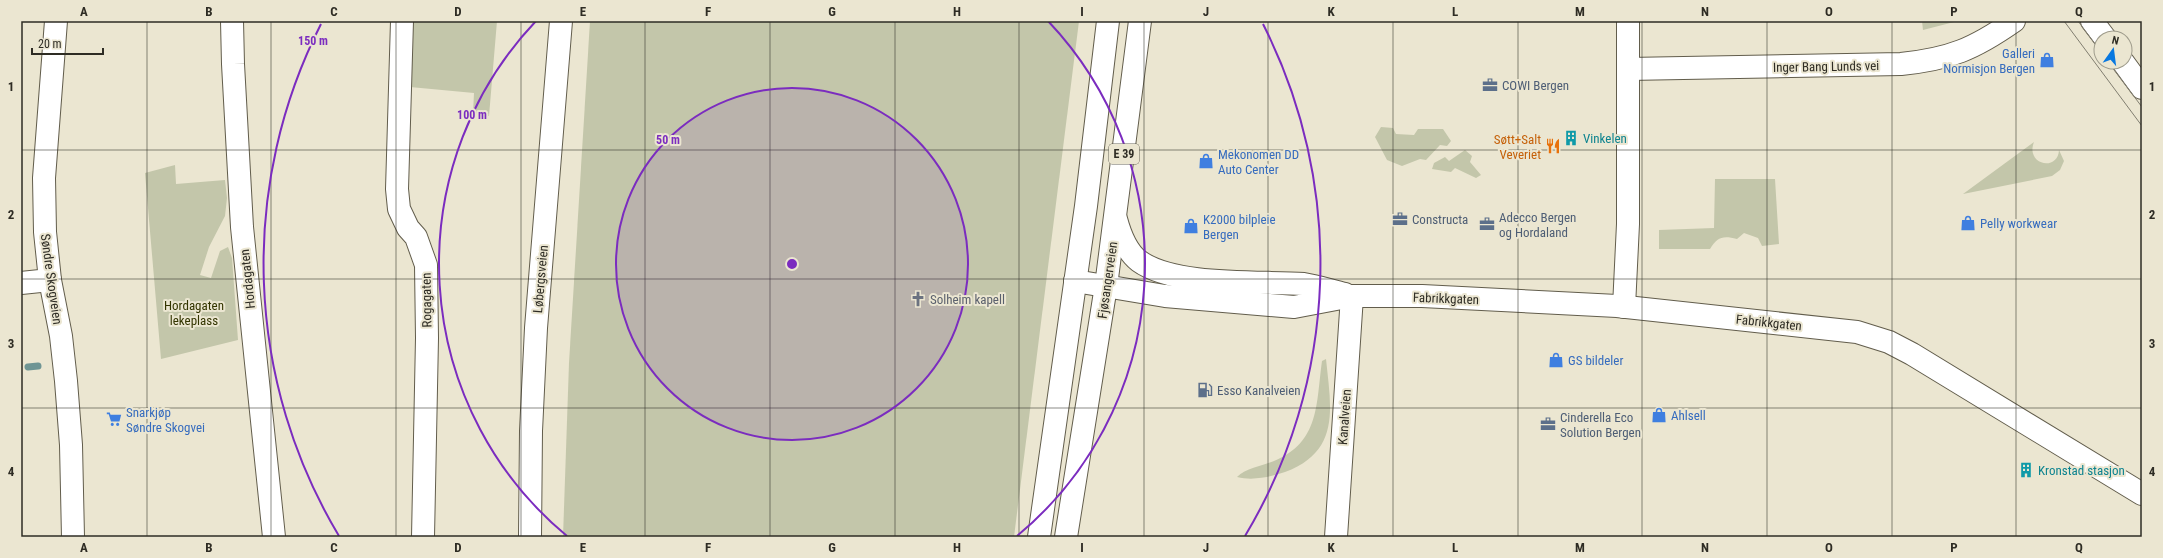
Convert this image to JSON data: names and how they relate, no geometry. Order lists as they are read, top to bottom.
{
  "streets": {
    "main road": [
      "Inger Bang Lunds vei",
      "E 39",
      "Søndre Skogveien",
      "Hordagaten",
      "Løbergsveien",
      "Fjøsangerveien",
      "Fabrikkgaten",
      "Rogagaten",
      "Kanalveien"
    ]
  },
  "crossings": [
    ["E 39", "Fabrikkgaten"],
    ["Fjøsangerveien", "Fabrikkgaten"],
    ["Fabrikkgaten", "Kanalveien"]
  ],
  "parks": ["Hordagaten lekeplass"],
  "places": {
    "shop": [
      "Galleri Normisjon Bergen",
      "Mekonomen DD Auto Center",
      "Pelly workwear",
      "K2000 bilpleie Bergen",
      "GS bildeler",
      "Ahlsell"
    ],
    "office": [
      "COWI Bergen",
      "Constructa",
      "Adecco Bergen og Hordaland",
      "Cinderella Eco Solution Bergen"
    ],
    "building": ["Vinkelen", "Kronstad stasjon"],
    "restaurant": ["Søtt+Salt Veveriet"],
    "church": ["Solheim kapell"],
    "fuel station": ["Esso Kanalveien"],
    "supermarket": ["Snarkjøp Søndre Skogvei"]
  },
  "scale_bar": "20 m",
  "north": "top",
  "grid": {
    "columns": [
      "A",
      "B",
      "C",
      "D",
      "E",
      "F",
      "G",
      "H",
      "I",
      "J",
      "K",
      "L",
      "M",
      "N",
      "O",
      "P",
      "Q"
    ],
    "rows": [
      "1",
      "2",
      "3",
      "4"
    ]
  },
  "rings": ["150 m", "100 m", "50 m"]
}
